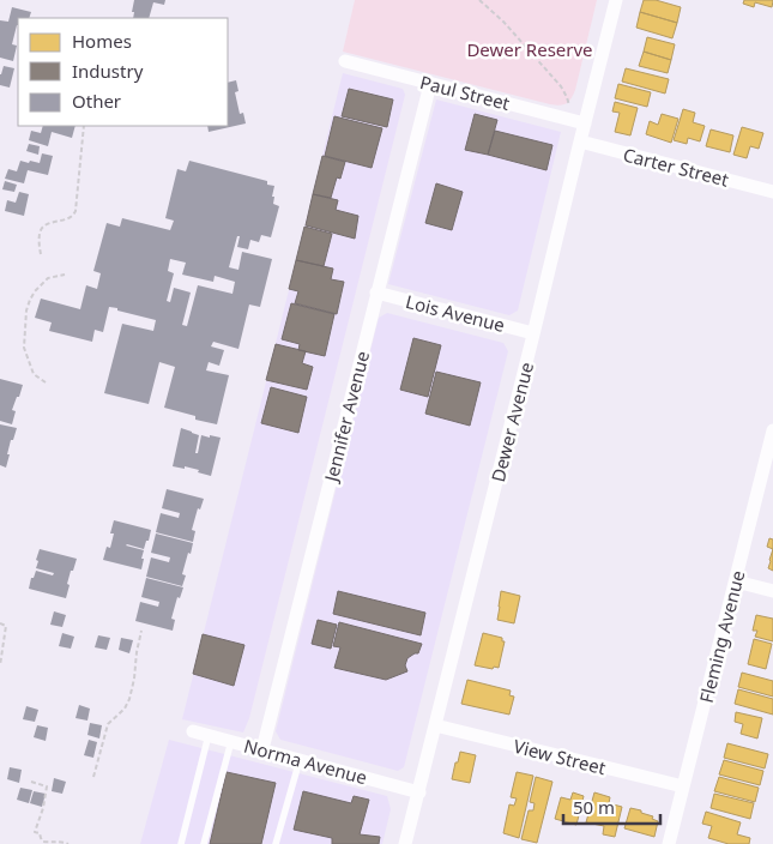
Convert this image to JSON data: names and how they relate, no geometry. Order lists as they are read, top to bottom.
{
  "streets": {
    "street": [
      "Paul Street",
      "Carter Street",
      "Lois Avenue",
      "Jennifer Avenue",
      "Dewer Avenue",
      "Fleming Avenue",
      "View Street",
      "Norma Avenue"
    ]
  },
  "crossings": [
    ["Paul Street", "Jennifer Avenue"],
    ["Paul Street", "Dewer Avenue"],
    ["Carter Street", "Dewer Avenue"],
    ["Lois Avenue", "Jennifer Avenue"],
    ["Lois Avenue", "Dewer Avenue"],
    ["Jennifer Avenue", "Norma Avenue"],
    ["Dewer Avenue", "View Street"],
    ["Dewer Avenue", "Norma Avenue"],
    ["Fleming Avenue", "View Street"]
  ],
  "parks": ["Dewer Reserve"],
  "legend": ["Homes", "Industry", "Other"],
  "scale_bar": "50 m"
}
